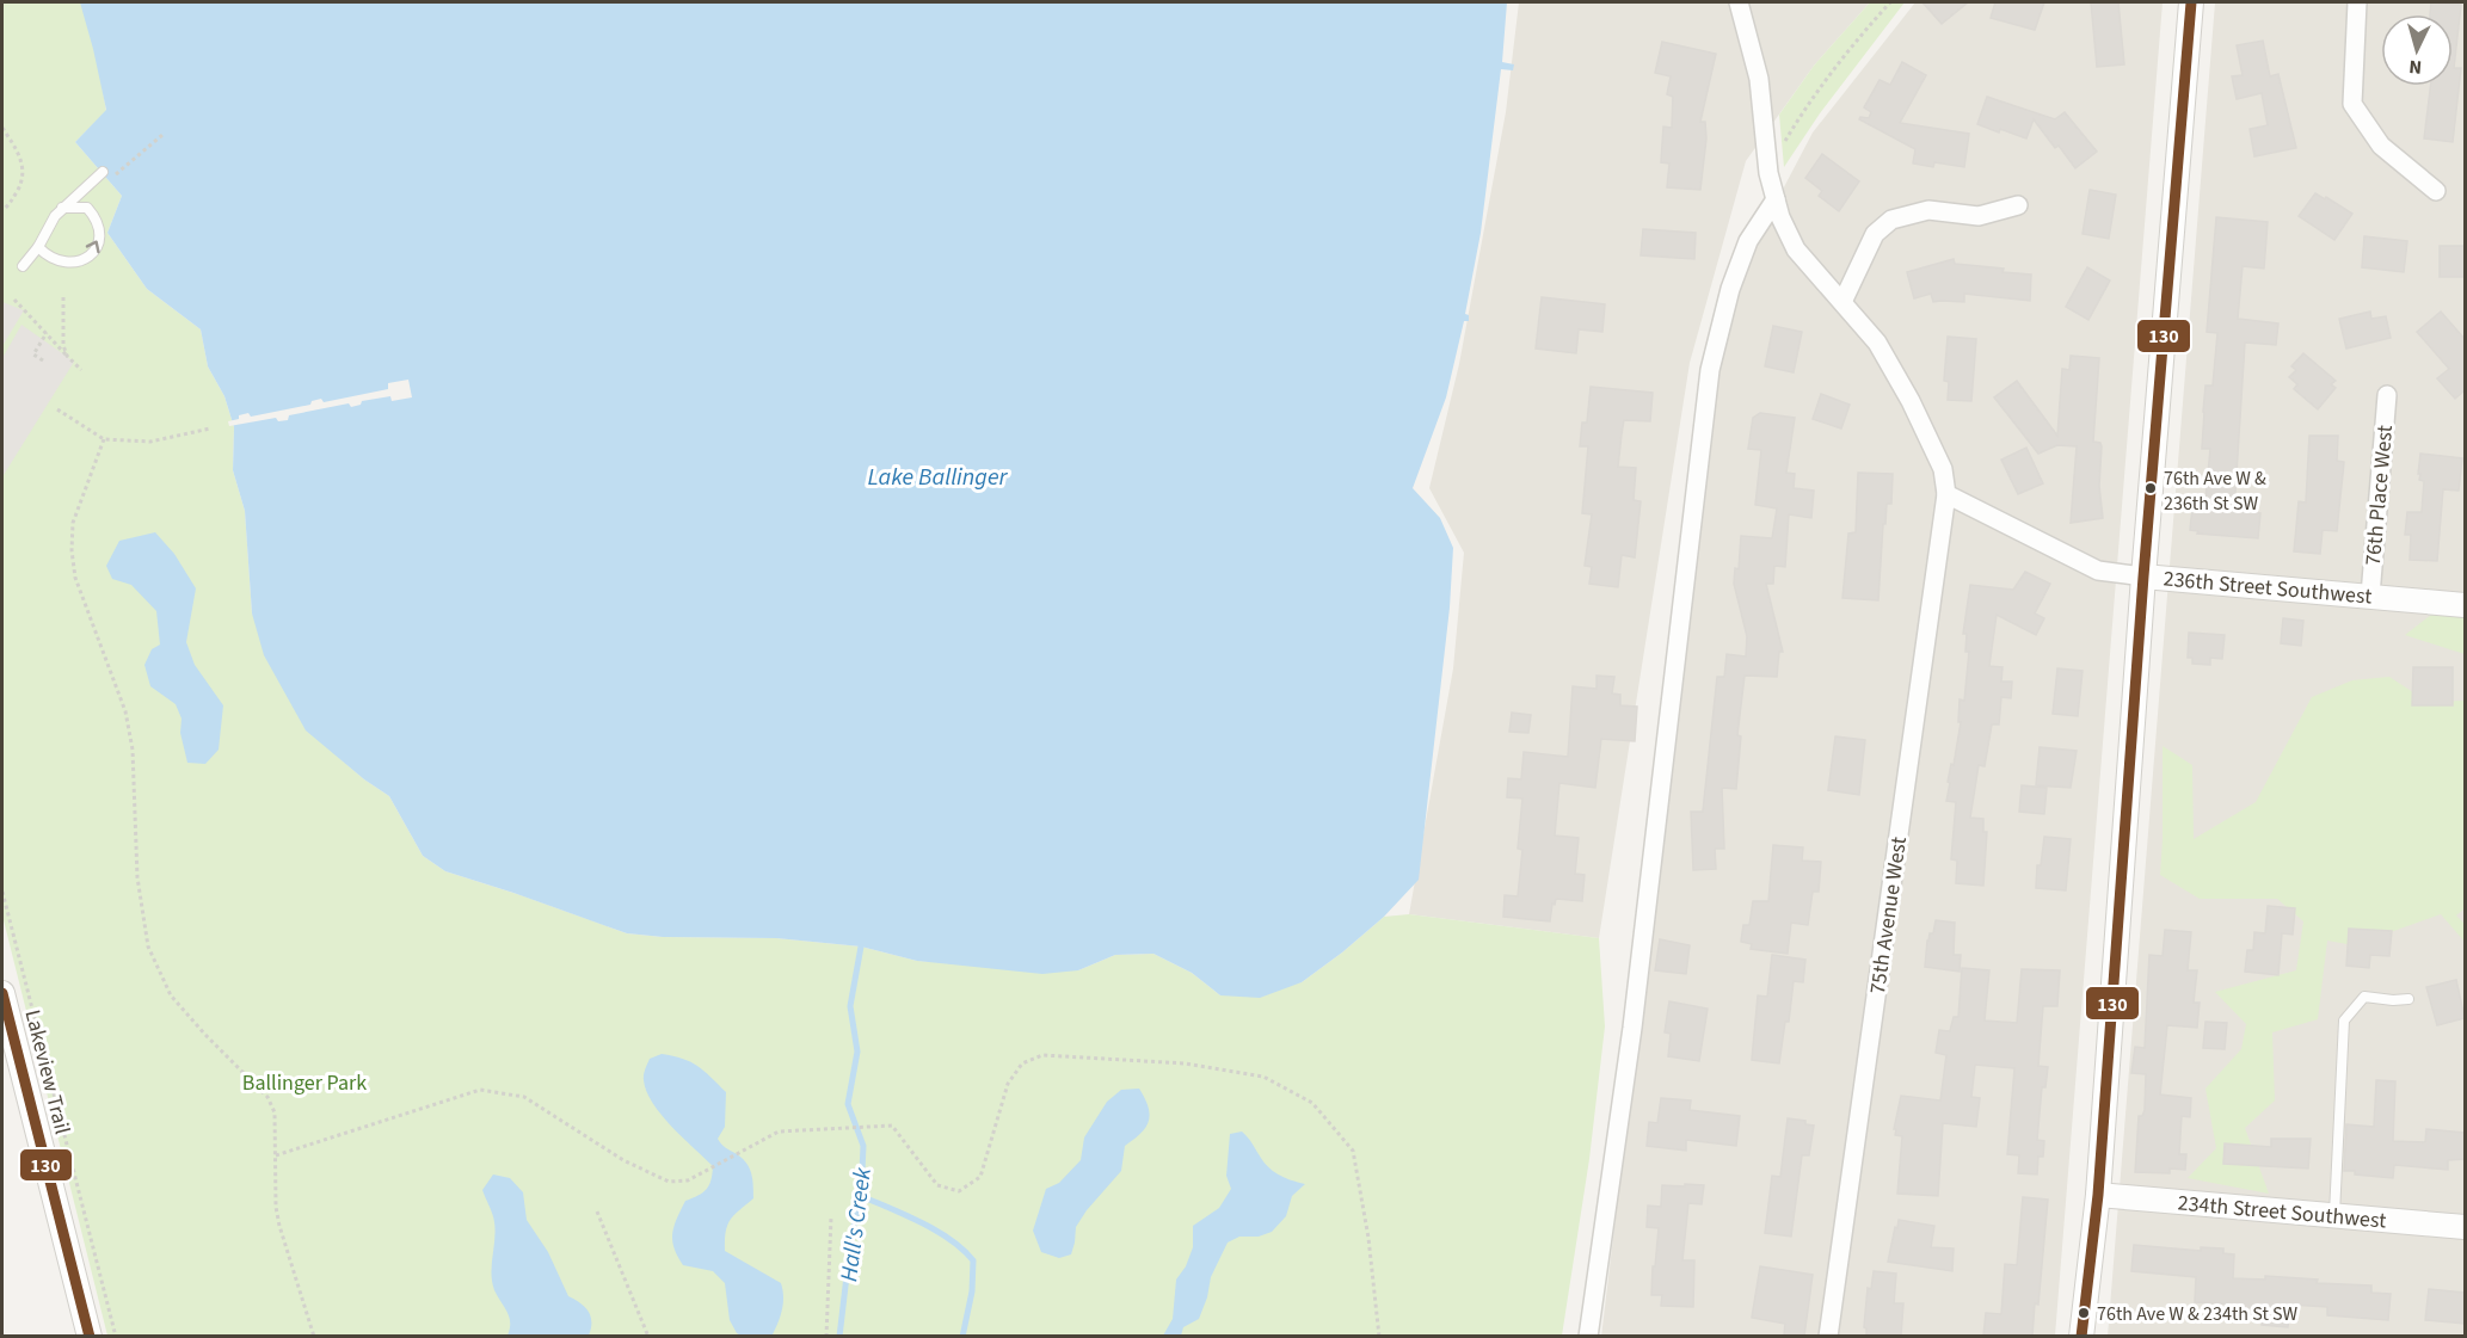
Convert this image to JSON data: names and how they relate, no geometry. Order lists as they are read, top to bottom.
{
  "streets": {
    "street": [
      "76th Place West",
      "236th Street Southwest",
      "75th Avenue West",
      "234th Street Southwest"
    ],
    "path": ["Lakeview Trail"]
  },
  "crossings": [
    ["76th Place West", "236th Street Southwest"],
    ["236th Street Southwest", "75th Avenue West"]
  ],
  "water": ["Lake Ballinger", "Hall's Creek"],
  "parks": ["Ballinger Park"],
  "places": ["76th Ave W & 236th St SW", "76th Ave W & 234th St SW"],
  "lines": ["transit line 130"],
  "north": "bottom"
}
